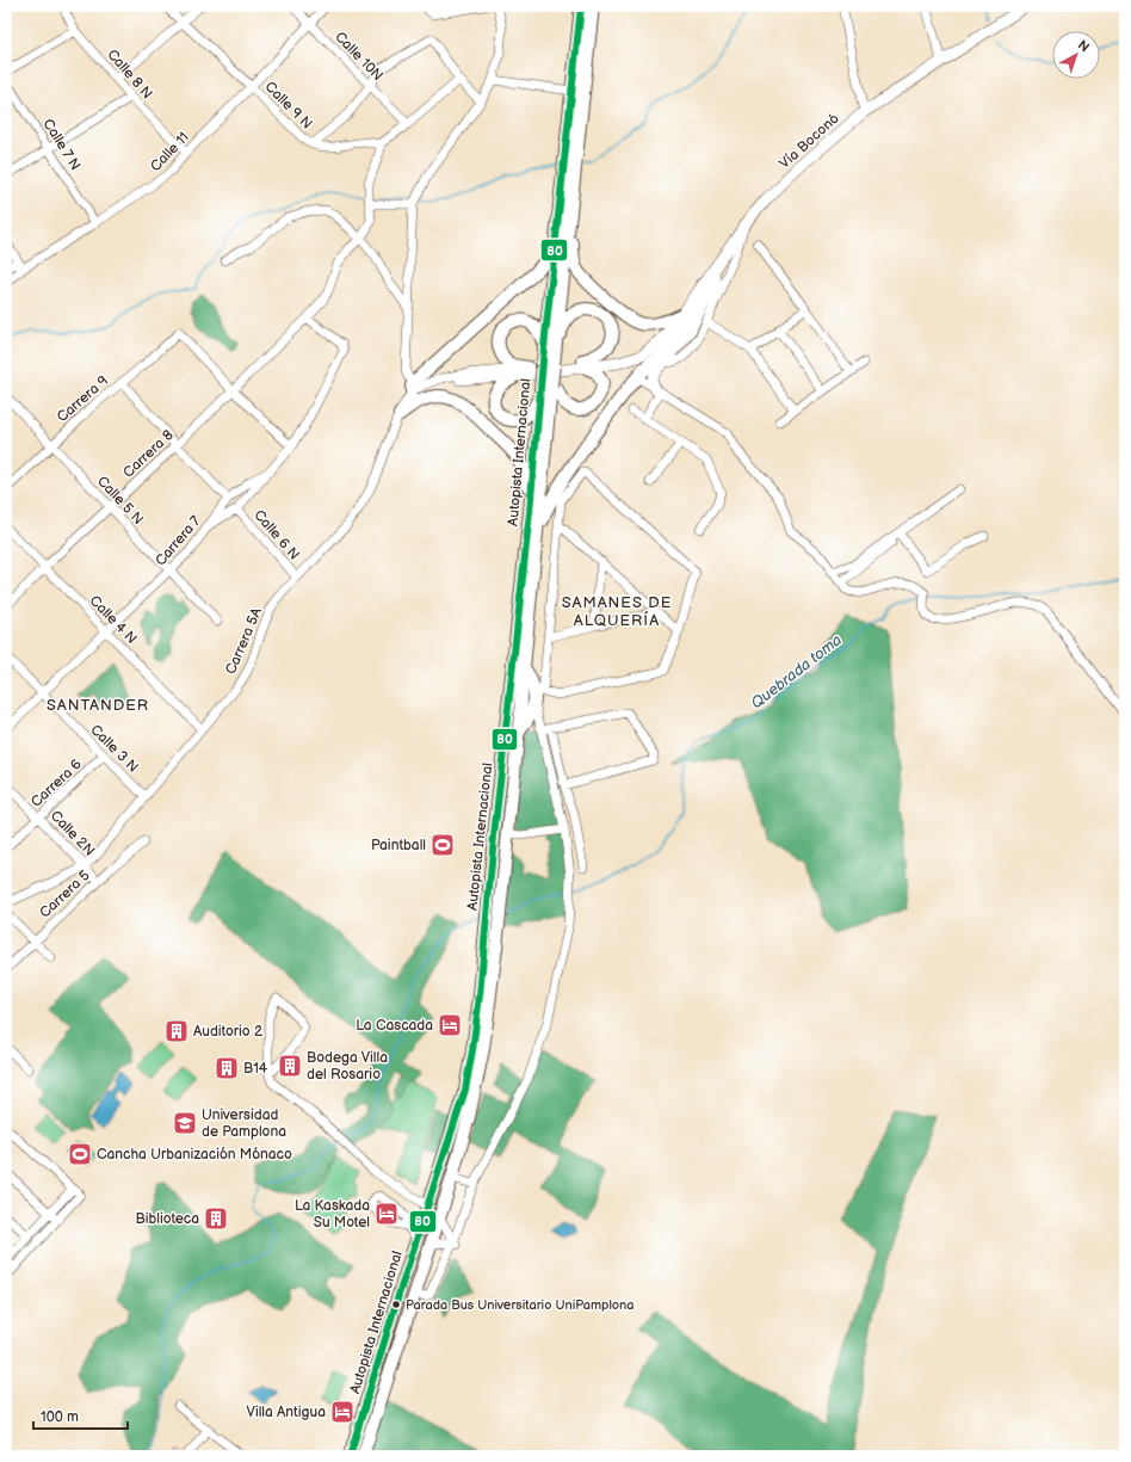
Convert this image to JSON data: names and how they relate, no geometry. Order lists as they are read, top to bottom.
{
  "streets": {
    "highway": ["Autopista Internacional"],
    "main road": ["Vía Boconó"],
    "street": [
      "Calle 10N",
      "Calle 8 N",
      "Calle 9 N",
      "Calle 7 N",
      "Calle 11",
      "Carrera 9",
      "Carrera 8",
      "Calle 5 N",
      "Calle 6 N",
      "Carrera 7",
      "Calle 4 N",
      "Carrera 5A",
      "Calle 3 N",
      "Carrera 6",
      "Calle 2N",
      "Carrera 5"
    ]
  },
  "crossings": [
    ["Calle 10N", "Calle 11"],
    ["Calle 8 N", "Calle 11"],
    ["Calle 9 N", "Calle 11"],
    ["Calle 9 N", "Carrera 8"],
    ["Vía Boconó", "Carrera 5A"],
    ["Calle 7 N", "Calle 11"],
    ["Carrera 9", "Carrera 8"],
    ["Carrera 9", "Calle 5 N"],
    ["Carrera 8", "Calle 5 N"],
    ["Carrera 8", "Carrera 7"],
    ["Carrera 8", "Calle 4 N"],
    ["Calle 5 N", "Carrera 7"],
    ["Calle 6 N", "Carrera 5A"],
    ["Carrera 7", "Calle 4 N"],
    ["Carrera 7", "Calle 3 N"],
    ["Calle 4 N", "Carrera 5A"],
    ["Carrera 5A", "Calle 3 N"],
    ["Carrera 5A", "Calle 2N"],
    ["Calle 3 N", "Carrera 6"],
    ["Carrera 6", "Calle 2N"],
    ["Calle 2N", "Carrera 5"]
  ],
  "districts": ["SAMANES DE ALQUERÍA", "SANTANDER"],
  "water": ["Quebrada toma"],
  "places": {
    "sports": ["Paintball", "Cancha Urbanización Mónaco"],
    "hotel": ["La Cascada", "La Kaskada Su Motel", "Villa Antigua"],
    "building": [
      "Auditorio 2",
      "Bodega Villa del Rosario",
      "B14",
      "Biblioteca"
    ],
    "school or university": ["Universidad de Pamplona"],
    "other": ["Parada Bus Universitario UniPamplona"]
  },
  "lines": ["transit line 80"],
  "scale_bar": "100 m",
  "north": "top right"
}
